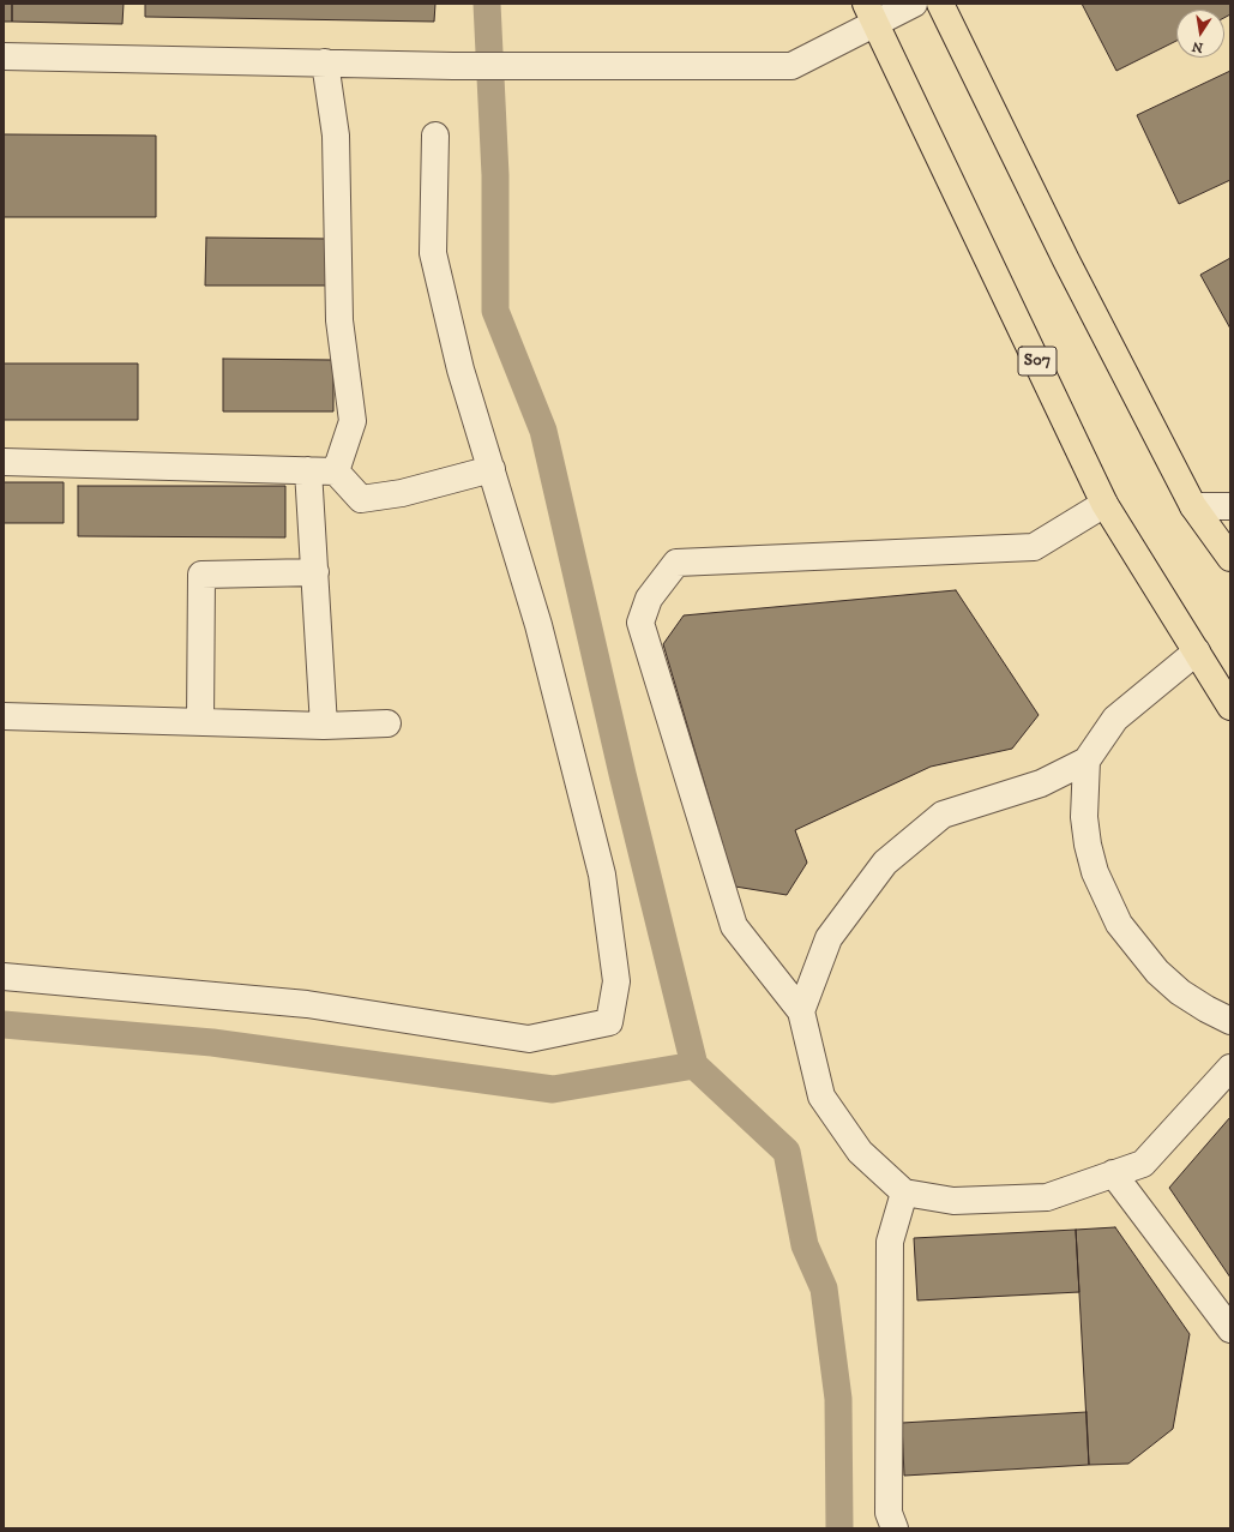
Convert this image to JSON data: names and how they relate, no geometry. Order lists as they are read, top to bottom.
{
  "streets": {
    "highway": ["S07"]
  },
  "north": "bottom"
}
